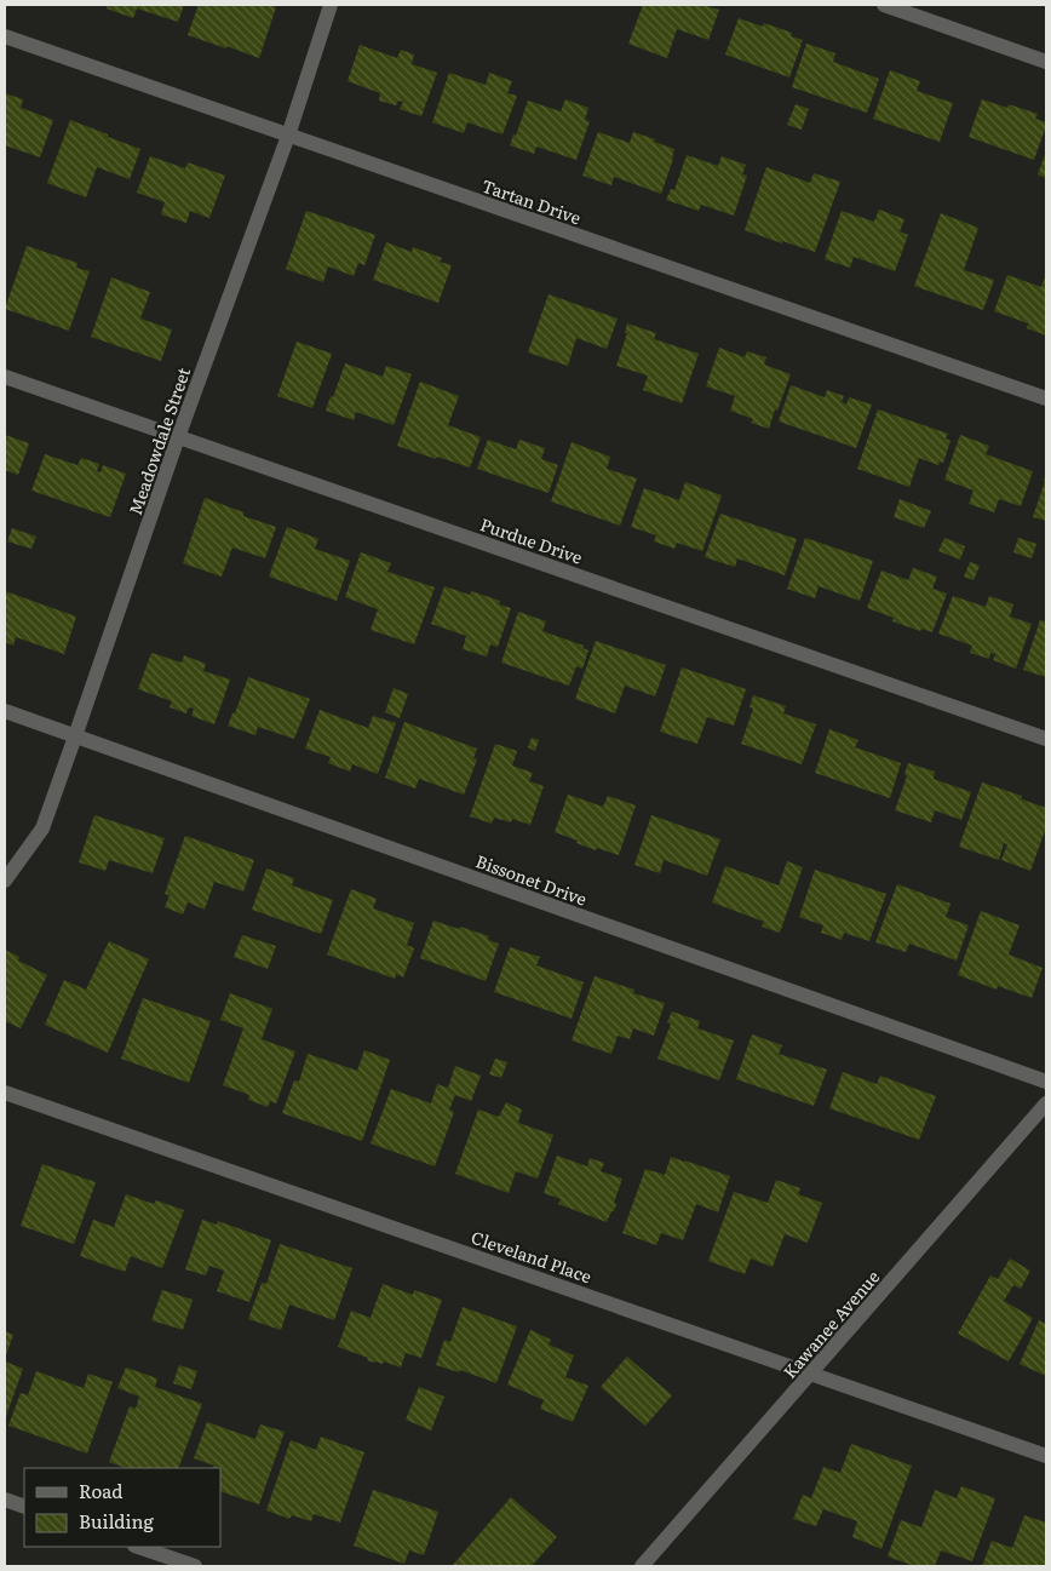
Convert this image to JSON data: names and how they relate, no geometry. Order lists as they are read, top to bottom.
{
  "streets": {
    "street": [
      "Tartan Drive",
      "Meadowdale Street",
      "Purdue Drive",
      "Bissonet Drive",
      "Cleveland Place",
      "Kawanee Avenue"
    ]
  },
  "crossings": [
    ["Tartan Drive", "Meadowdale Street"],
    ["Meadowdale Street", "Purdue Drive"],
    ["Meadowdale Street", "Bissonet Drive"],
    ["Cleveland Place", "Kawanee Avenue"]
  ],
  "legend": ["Road", "Building"]
}
